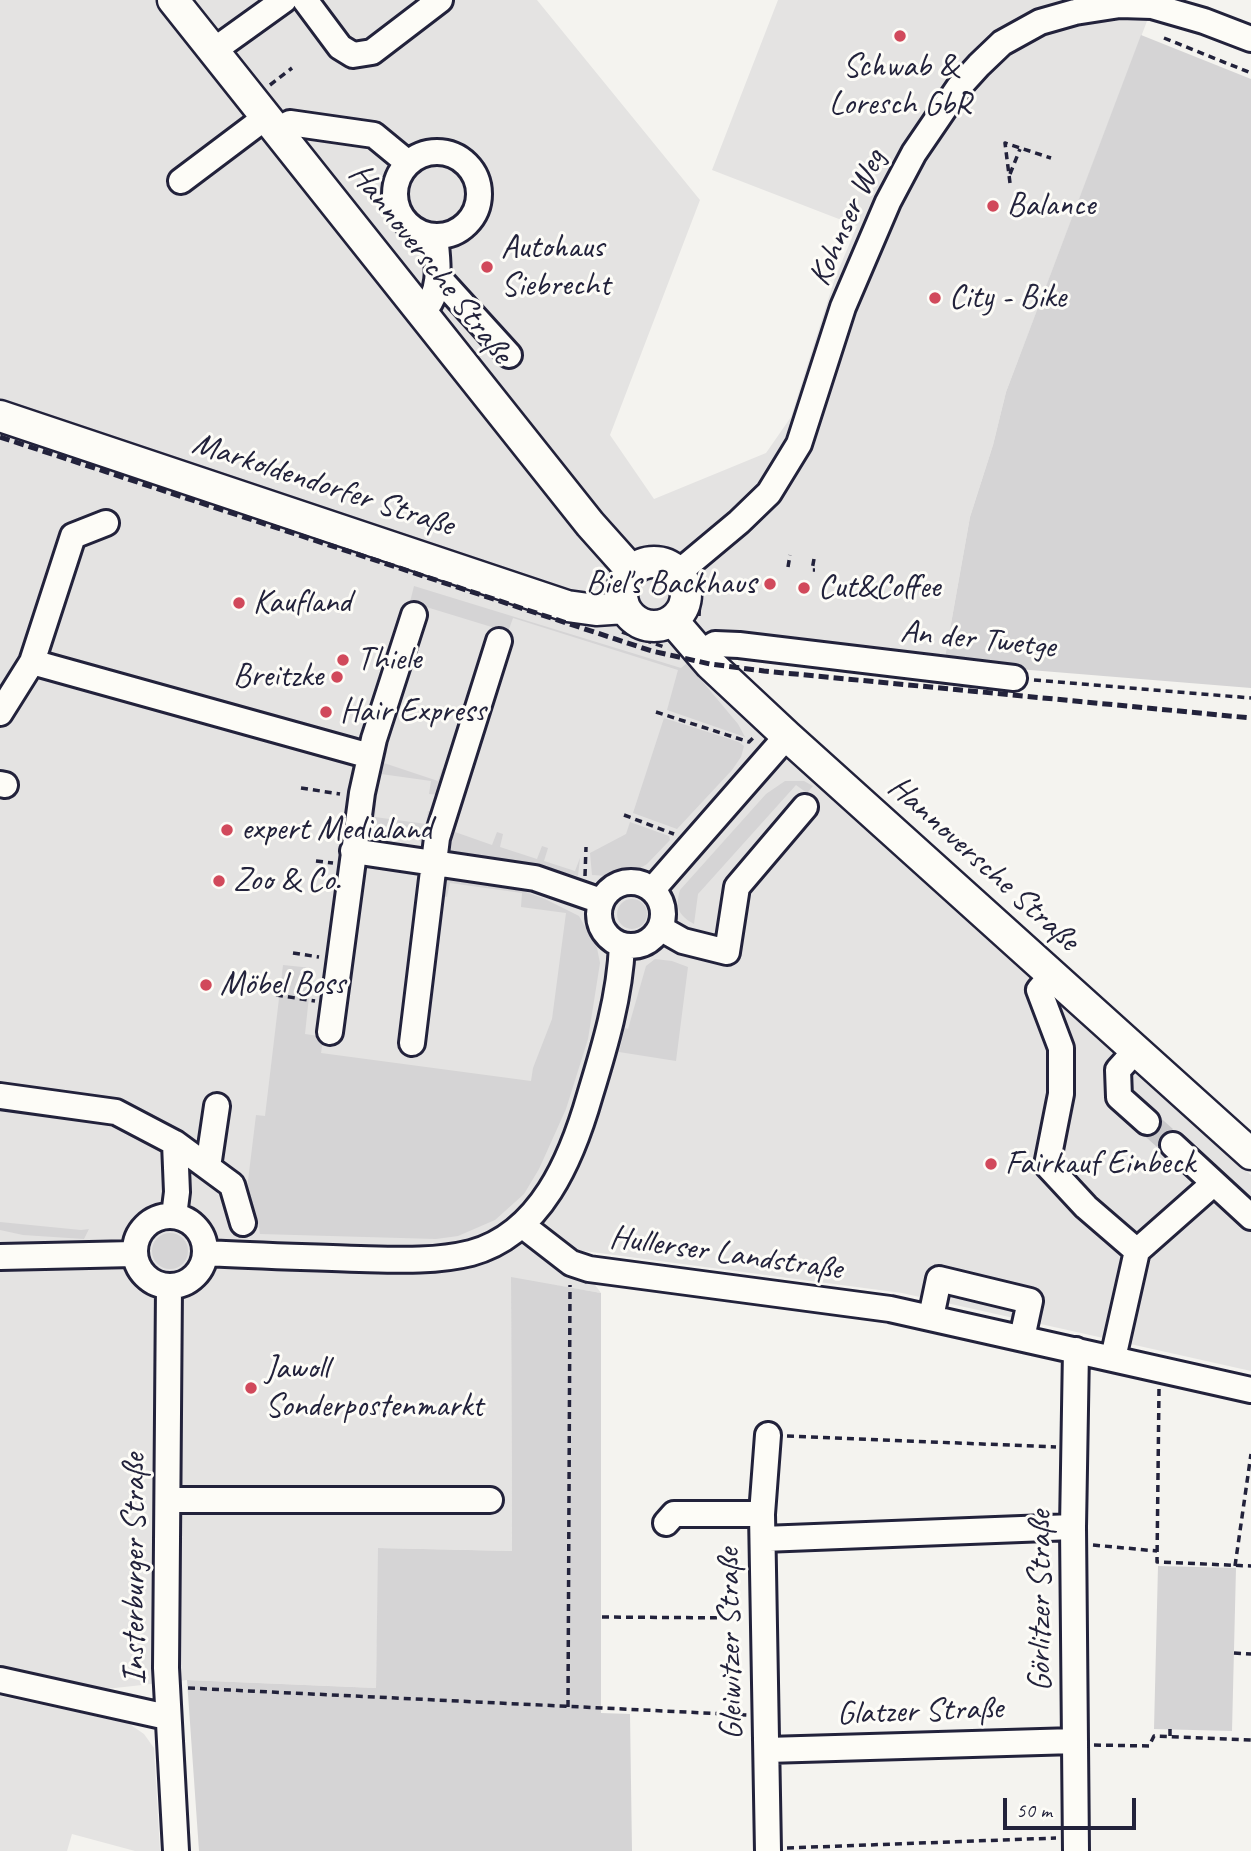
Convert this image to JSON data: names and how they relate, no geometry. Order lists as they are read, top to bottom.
{
  "streets": {
    "main road": ["Hannoversche Straße", "Markoldendorfer Straße"],
    "street": [
      "Kohnser Weg",
      "An der Twetge",
      "Hullerser Landstraße",
      "Insterburger Straße",
      "Görlitzer Straße",
      "Gleiwitzer Straße",
      "Glatzer Straße"
    ]
  },
  "crossings": [
    ["Kohnser Weg", "Hannoversche Straße"],
    ["Kohnser Weg", "Markoldendorfer Straße"],
    ["Hannoversche Straße", "Markoldendorfer Straße"],
    ["Hannoversche Straße", "An der Twetge"],
    ["Hullerser Landstraße", "Görlitzer Straße"],
    ["Görlitzer Straße", "Glatzer Straße"],
    ["Gleiwitzer Straße", "Glatzer Straße"]
  ],
  "places": [
    "Schwab & Loresch GbR",
    "Balance",
    "Autohaus Siebrecht",
    "City - Bike",
    "Biel's Backhaus",
    "Cut&Coffee",
    "Kaufland",
    "Thiele",
    "Breitzke",
    "Hair Express",
    "expert Medialand",
    "Zoo & Co.",
    "Möbel Boss",
    "Fairkauf Einbeck",
    "Jawoll Sonderpostenmarkt"
  ],
  "scale_bar": "50 m"
}
